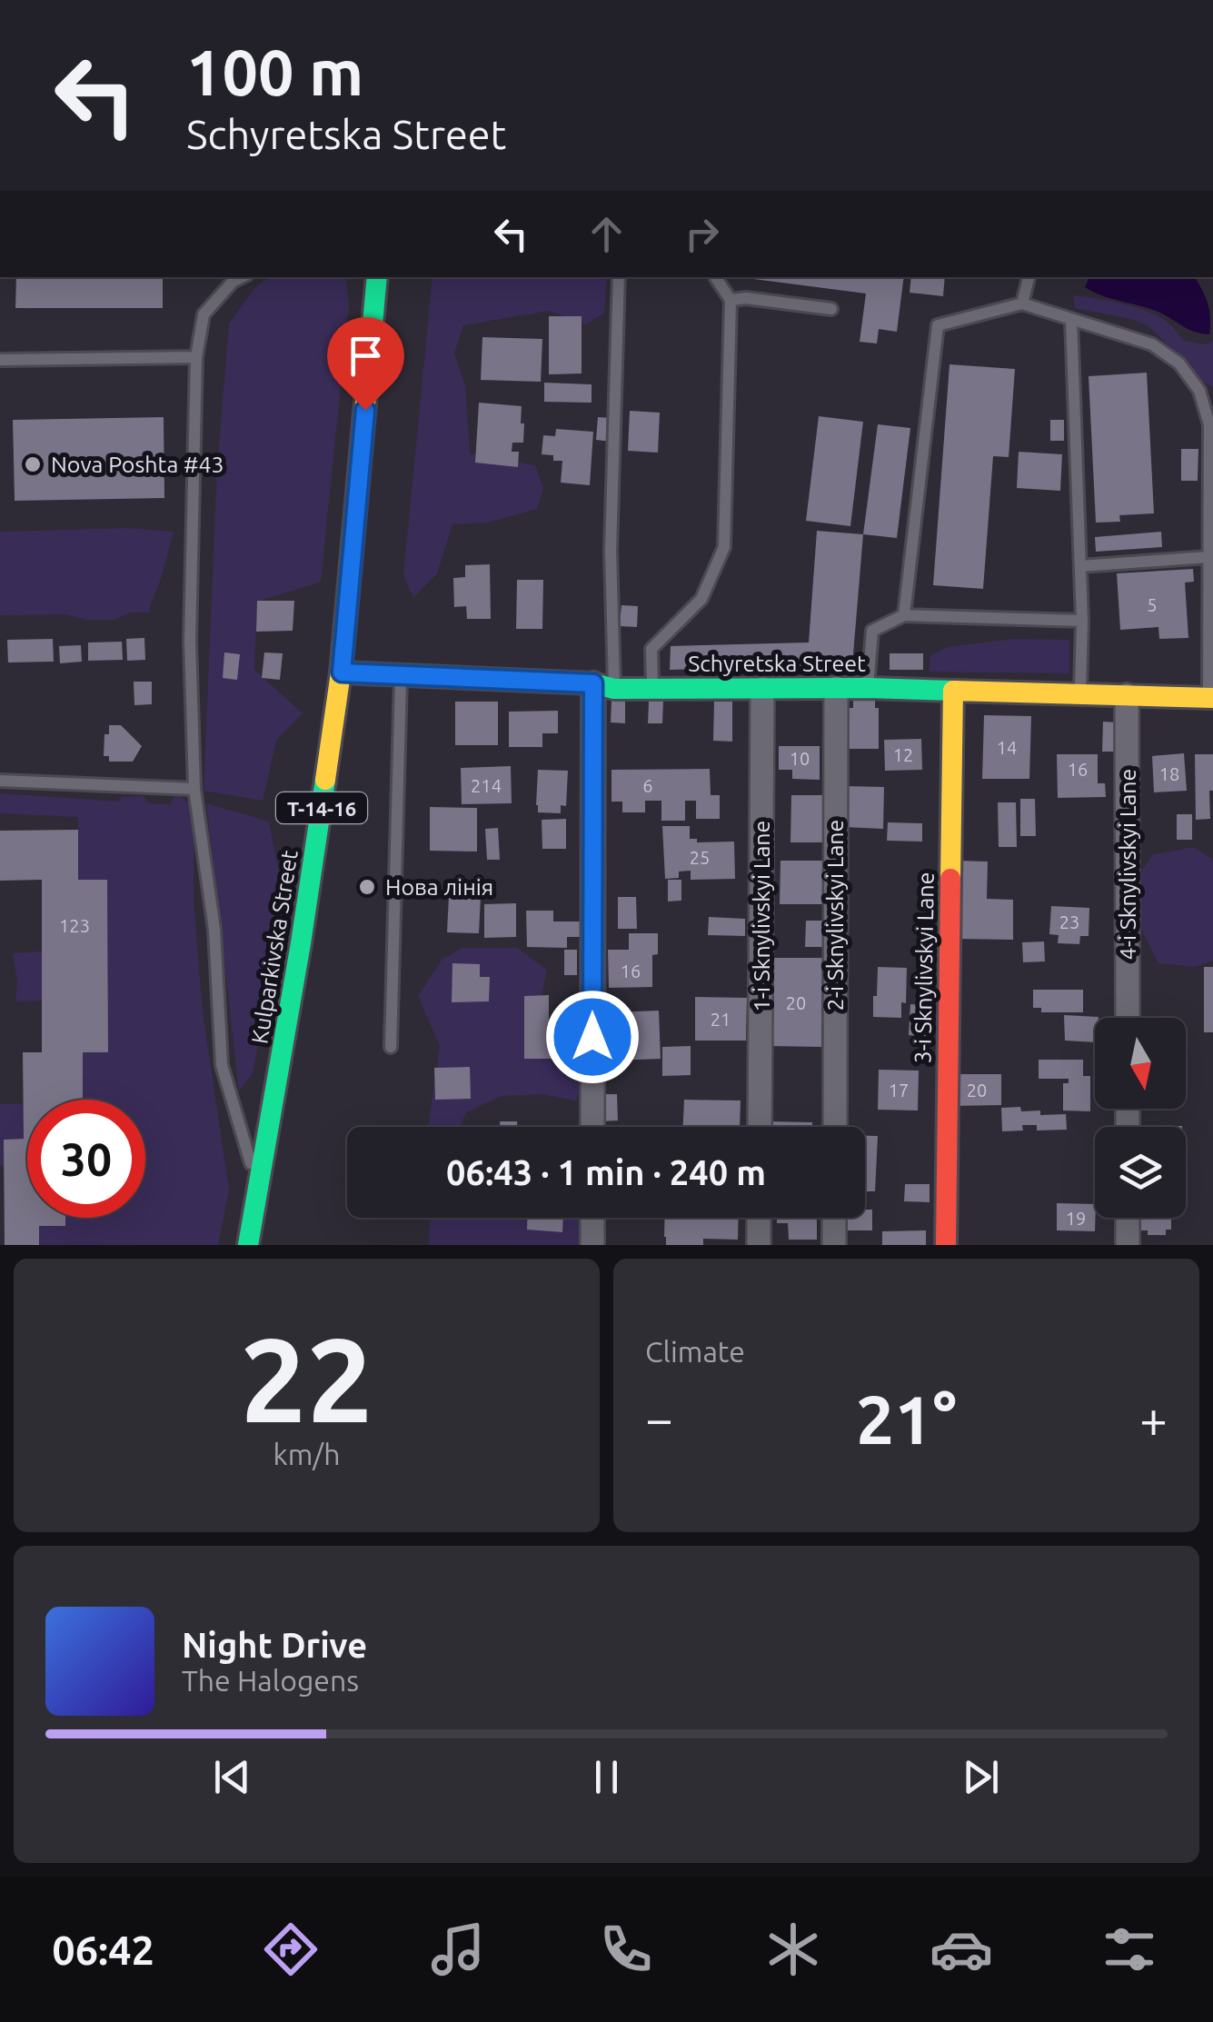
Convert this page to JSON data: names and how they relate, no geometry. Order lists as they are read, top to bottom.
{
  "streets": {
    "street": [
      "Schyretska Street",
      "Т-14-16",
      "4-i Sknylivskyi Lane",
      "2-i Sknylivskyi Lane",
      "1-i Sknylivskyi Lane",
      "Kulparkivska Street",
      "3-i Sknylivskyi Lane"
    ]
  },
  "crossings": [
    ["Schyretska Street", "4-i Sknylivskyi Lane"],
    ["Schyretska Street", "2-i Sknylivskyi Lane"],
    ["Schyretska Street", "1-i Sknylivskyi Lane"],
    ["Schyretska Street", "Kulparkivska Street"],
    ["Schyretska Street", "3-i Sknylivskyi Lane"]
  ],
  "places": ["Nova Poshta #43", "Нова лінія"],
  "house_numbers": [
    "5",
    "14",
    "12",
    "10",
    "16",
    "18",
    "214",
    "6",
    "25",
    "23",
    "123",
    "16",
    "20",
    "21",
    "17",
    "20",
    "19"
  ],
  "north": "bottom",
  "page": {
    "turn": ["100 m", "Schyretska Street"],
    "limit": "30",
    "trip": "06:43 · 1 min · 240 m",
    "tile": [
      ["22", "km/h"],
      "Climate"
    ],
    "heat": ["−", "21°", "+"],
    "song": ["Night Drive", "The Halogens"],
    "tabs": "06:42"
  }
}
